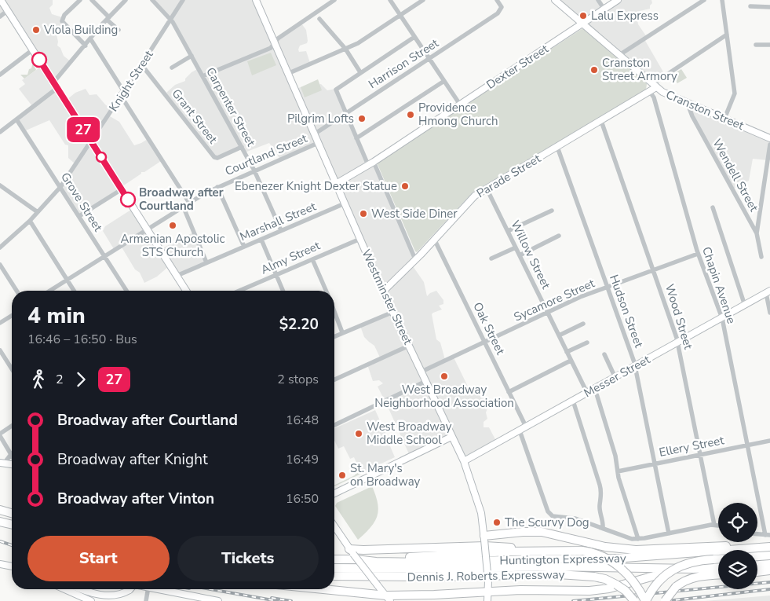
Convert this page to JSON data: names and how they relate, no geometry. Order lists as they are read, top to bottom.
{
  "streets": {
    "highway": ["Huntington Expressway", "Dennis J. Roberts Expressway"],
    "main road": [
      "Dexter Street",
      "Cranston Street",
      "Parade Street",
      "Westminster Street",
      "Messer Street"
    ],
    "street": [
      "Harrison Street",
      "Knight Street",
      "Carpenter Street",
      "Grant Street",
      "Courtland Street",
      "Wendell Street",
      "Grove Street",
      "Marshall Street",
      "Willow Street",
      "Almy Street",
      "Chapin Avenue",
      "Sycamore Street",
      "Hudson Street",
      "Wood Street",
      "Oak Street",
      "Ellery Street"
    ]
  },
  "crossings": [
    ["Harrison Street", "Westminster Street"],
    ["Dexter Street", "Cranston Street"],
    ["Dexter Street", "Westminster Street"],
    ["Knight Street", "Carpenter Street"],
    ["Knight Street", "Grant Street"],
    ["Knight Street", "Grove Street"],
    ["Carpenter Street", "Grant Street"],
    ["Carpenter Street", "Courtland Street"],
    ["Carpenter Street", "Marshall Street"],
    ["Cranston Street", "Wendell Street"],
    ["Cranston Street", "Parade Street"],
    ["Courtland Street", "Grove Street"],
    ["Courtland Street", "Westminster Street"],
    ["Parade Street", "Willow Street"],
    ["Parade Street", "Chapin Avenue"],
    ["Parade Street", "Westminster Street"],
    ["Parade Street", "Hudson Street"],
    ["Parade Street", "Wood Street"],
    ["Parade Street", "Oak Street"],
    ["Marshall Street", "Westminster Street"],
    ["Willow Street", "Sycamore Street"],
    ["Willow Street", "Messer Street"],
    ["Almy Street", "Westminster Street"],
    ["Chapin Avenue", "Sycamore Street"],
    ["Chapin Avenue", "Messer Street"],
    ["Chapin Avenue", "Ellery Street"],
    ["Westminster Street", "Sycamore Street"],
    ["Westminster Street", "Messer Street"],
    ["Sycamore Street", "Hudson Street"],
    ["Sycamore Street", "Wood Street"],
    ["Sycamore Street", "Oak Street"],
    ["Hudson Street", "Messer Street"],
    ["Hudson Street", "Ellery Street"],
    ["Wood Street", "Messer Street"],
    ["Wood Street", "Ellery Street"],
    ["Oak Street", "Messer Street"],
    ["Huntington Expressway", "Dennis J. Roberts Expressway"]
  ],
  "places": [
    "Lalu Express",
    "Viola Building",
    "Cranston Street Armory",
    "Providence Hmong Church",
    "Pilgrim Lofts",
    "Ebenezer Knight Dexter Statue",
    "Broadway after Courtland",
    "West Side Diner",
    "Armenian Apostolic STS Church",
    "West Broadway Neighborhood Association",
    "West Broadway Middle School",
    "St. Mary's on Broadway",
    "The Scurvy Dog"
  ],
  "lines": ["bus line 27"],
  "page": {
    "on_map": "27",
    "heading": ["4 min", "16:46 – 16:50 · Bus", "$2.20"],
    "legs": ["2", "27", "2 stops"],
    "list": [
      {
        "name": "Broadway after Courtland",
        "value": "16:48"
      },
      {
        "name": "Broadway after Knight",
        "value": "16:49"
      },
      {
        "name": "Broadway after Vinton",
        "value": "16:50"
      }
    ],
    "buttons": ["Start", "Tickets"]
  }
}
